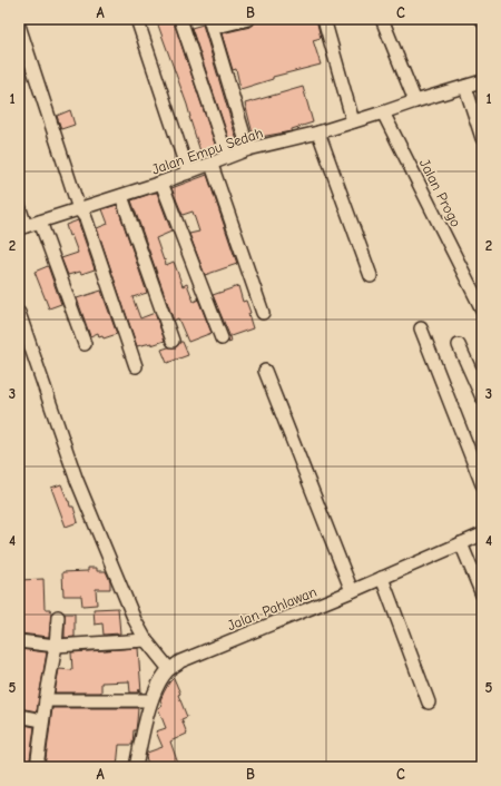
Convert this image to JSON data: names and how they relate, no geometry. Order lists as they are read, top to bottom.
{
  "streets": {
    "street": ["Jalan Empu Sedah", "Jalan Progo", "Jalan Pahlawan"]
  },
  "crossings": [
    ["Jalan Empu Sedah", "Jalan Progo"]
  ],
  "grid": {
    "columns": ["A", "B", "C"],
    "rows": [
      "1",
      "2",
      "3",
      "4",
      "5"
    ]
  }
}
